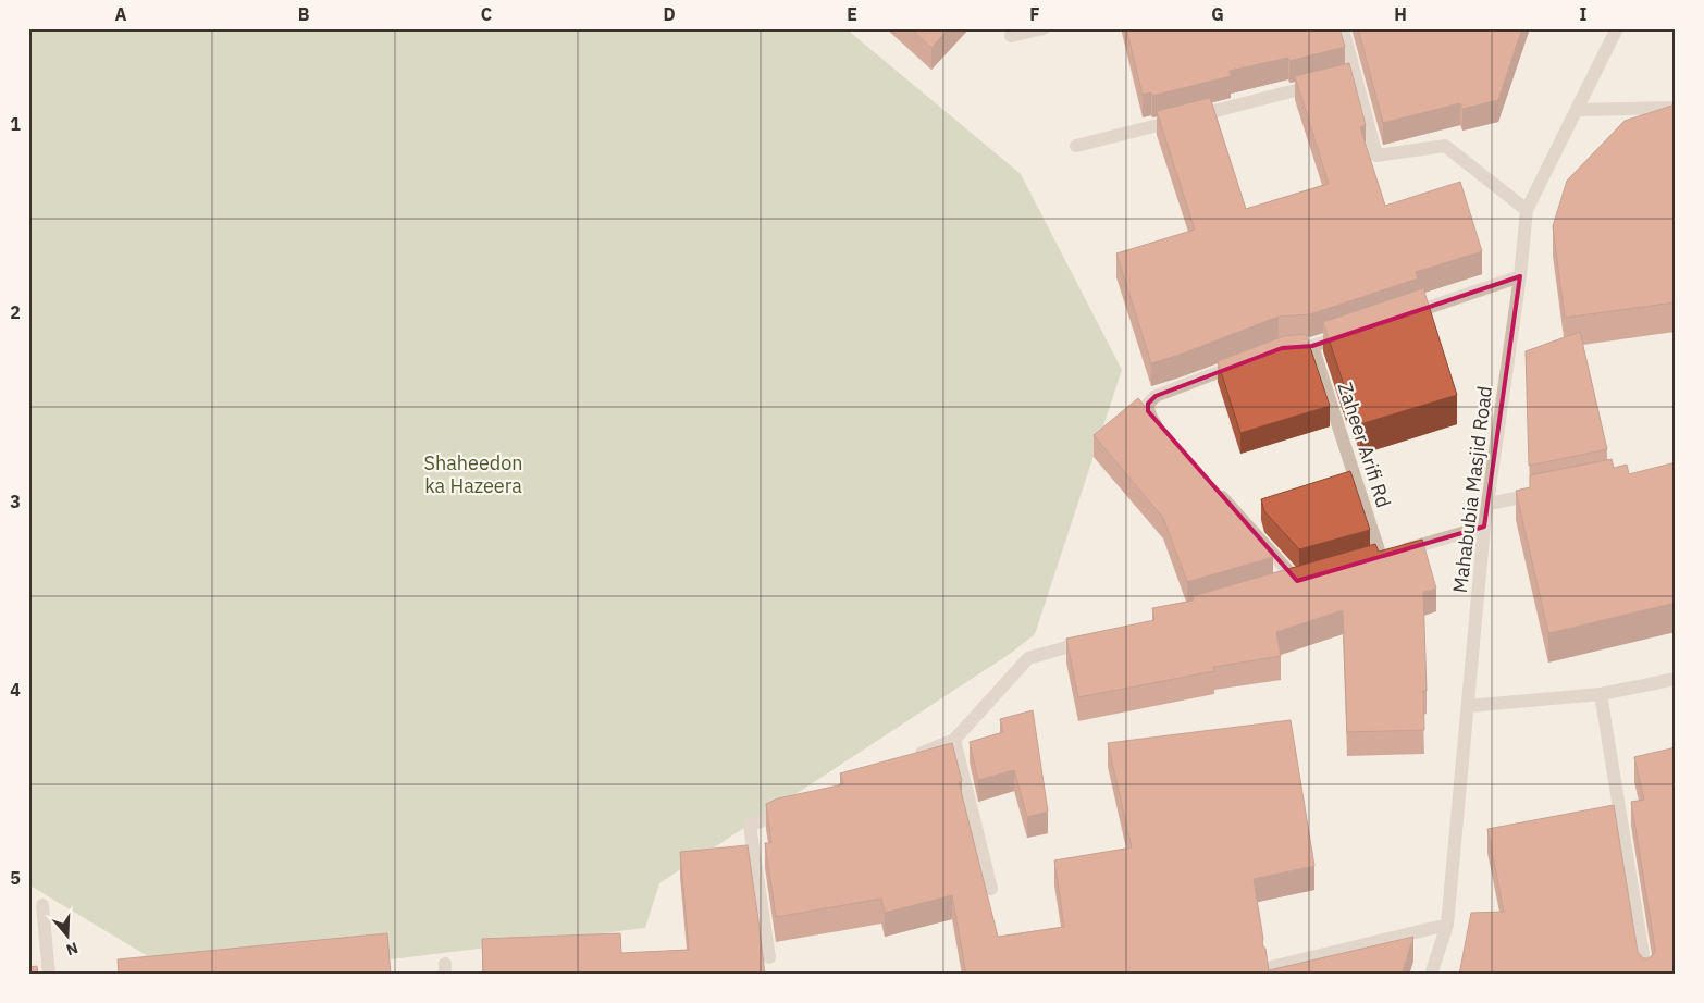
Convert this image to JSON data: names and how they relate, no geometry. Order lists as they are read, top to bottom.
{
  "streets": {
    "street": ["Zaheer Arifi Rd", "Mahabubia Masjid Road"]
  },
  "crossings": [
    ["Zaheer Arifi Rd", "Mahabubia Masjid Road"]
  ],
  "parks": ["Shaheedon ka Hazeera"],
  "north": "bottom",
  "grid": {
    "columns": [
      "A",
      "B",
      "C",
      "D",
      "E",
      "F",
      "G",
      "H",
      "I"
    ],
    "rows": [
      "1",
      "2",
      "3",
      "4",
      "5"
    ]
  }
}
